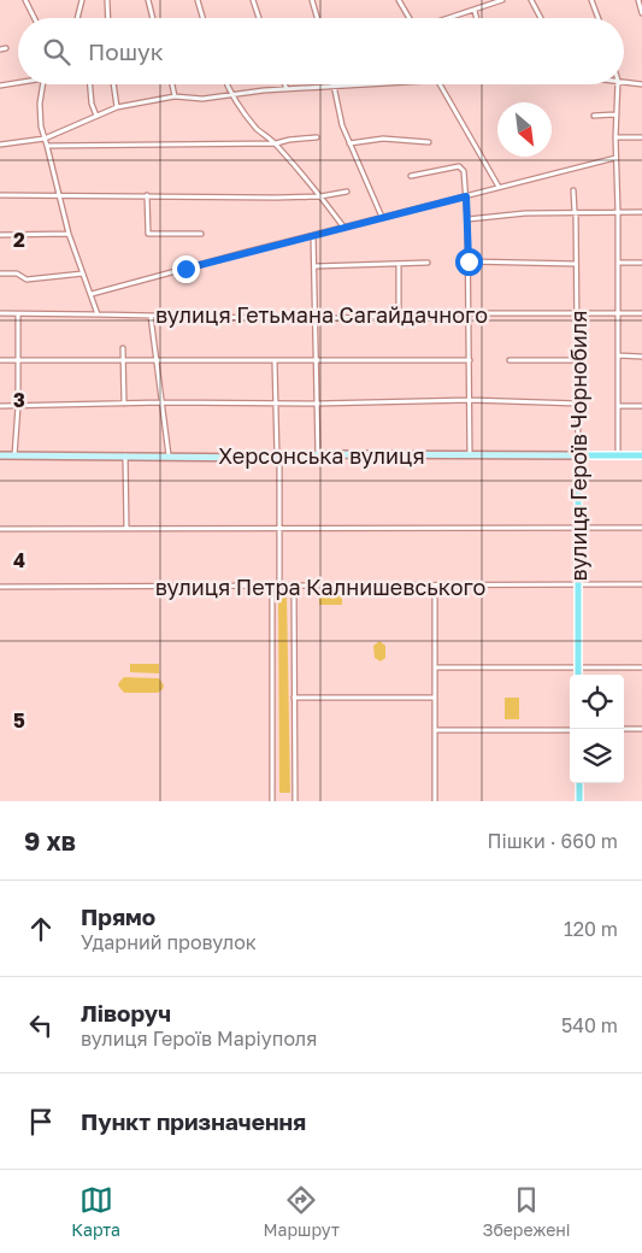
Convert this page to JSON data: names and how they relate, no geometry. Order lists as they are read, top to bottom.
{
  "streets": {
    "main road": ["вулиця Героїв Чорнобиля", "Херсонська вулиця"],
    "street": ["вулиця Гетьмана Сагайдачного", "вулиця Петра Калнишевського"]
  },
  "crossings": [
    ["вулиця Гетьмана Сагайдачного", "вулиця Героїв Чорнобиля"],
    ["вулиця Героїв Чорнобиля", "Херсонська вулиця"],
    ["вулиця Героїв Чорнобиля", "вулиця Петра Калнишевського"]
  ],
  "north": "bottom right",
  "page": {
    "search": "Пошук",
    "heading": ["9 хв", "Пішки · 660 m"],
    "list": [
      ["Прямо", "Ударний провулок", "120 m"],
      ["Ліворуч", "вулиця Героїв Маріуполя", "540 m"],
      "Пункт призначення"
    ],
    "nav": ["Карта", "Маршрут", "Збережені"]
  },
  "grid": {
    "rows": [
      "2",
      "3",
      "4",
      "5"
    ]
  }
}
